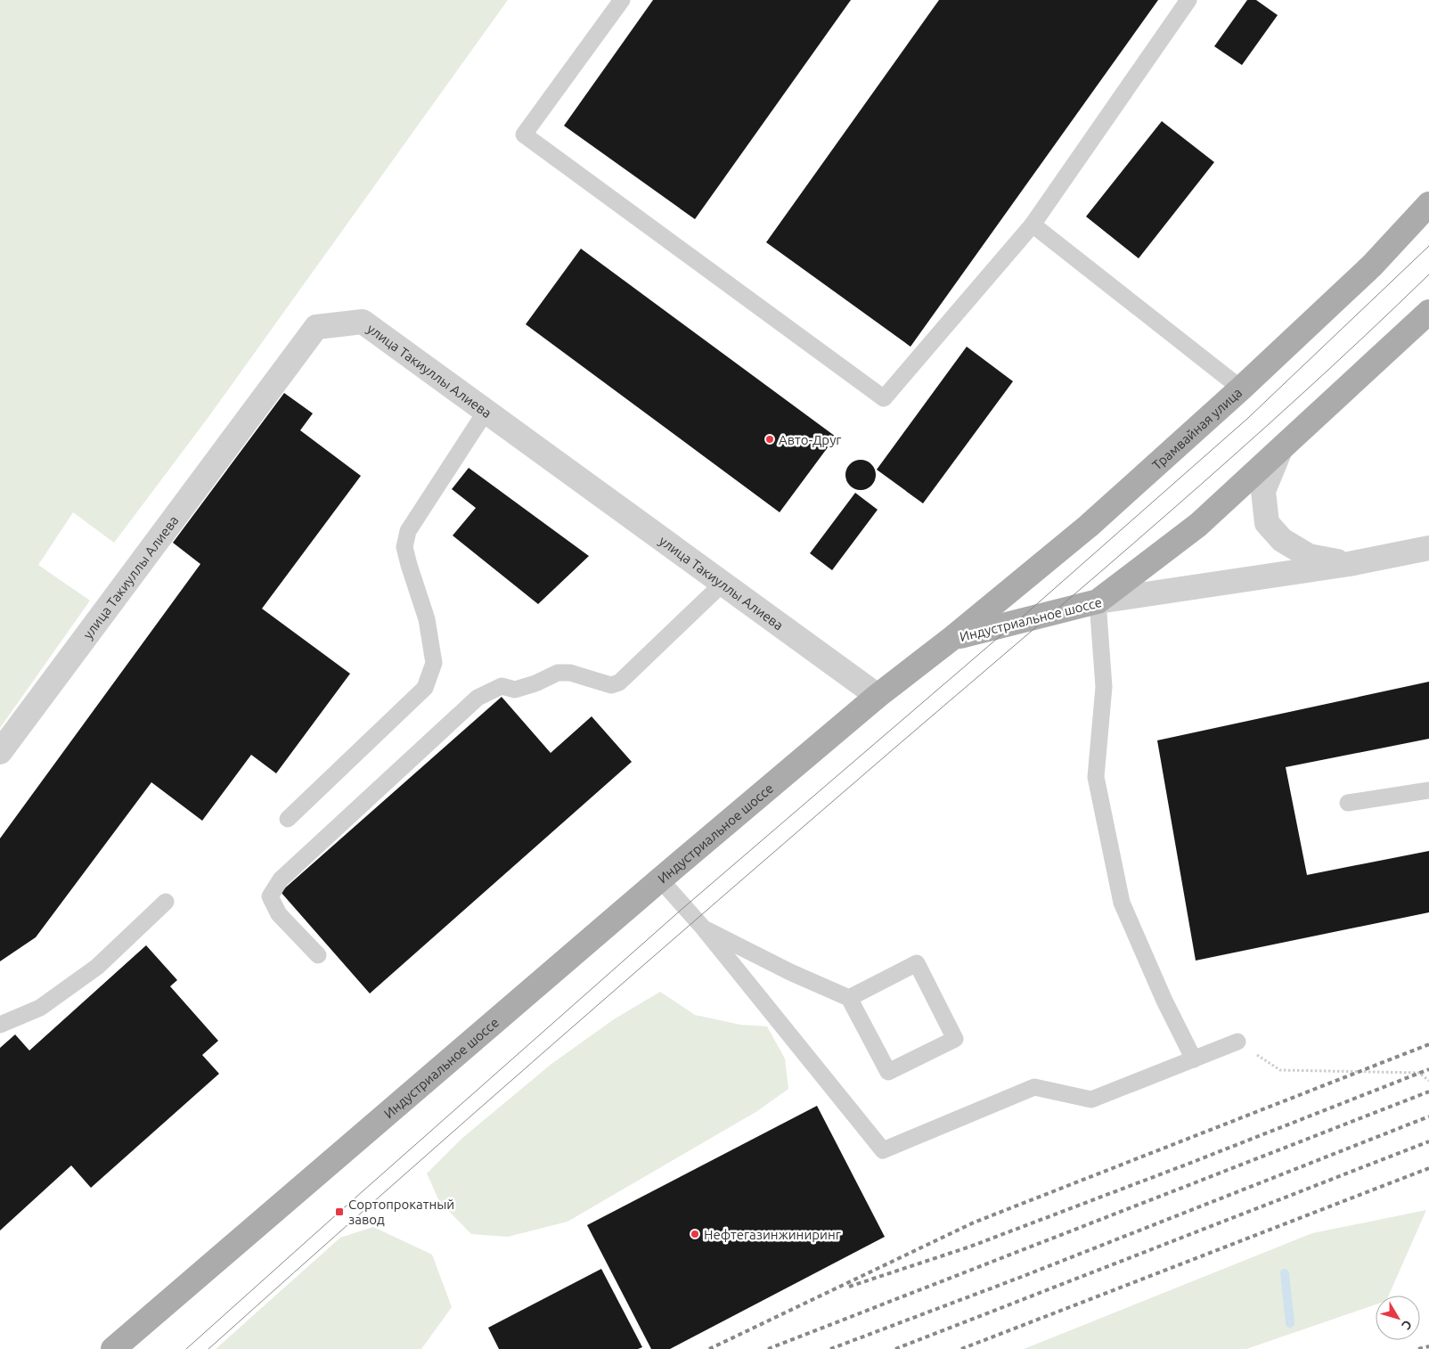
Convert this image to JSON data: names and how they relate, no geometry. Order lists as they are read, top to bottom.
{
  "streets": {
    "main road": ["Трамвайная улица", "Индустриальное шоссе"],
    "street": ["улица Такиуллы Алиева"]
  },
  "crossings": [
    ["улица Такиуллы Алиева", "Индустриальное шоссе"],
    ["Трамвайная улица", "Индустриальное шоссе"]
  ],
  "places": {
    "other": ["Авто-Друг", "Нефтегазинжиниринг"],
    "transit": ["Сортопрокатный завод"]
  },
  "north": "bottom right"
}
